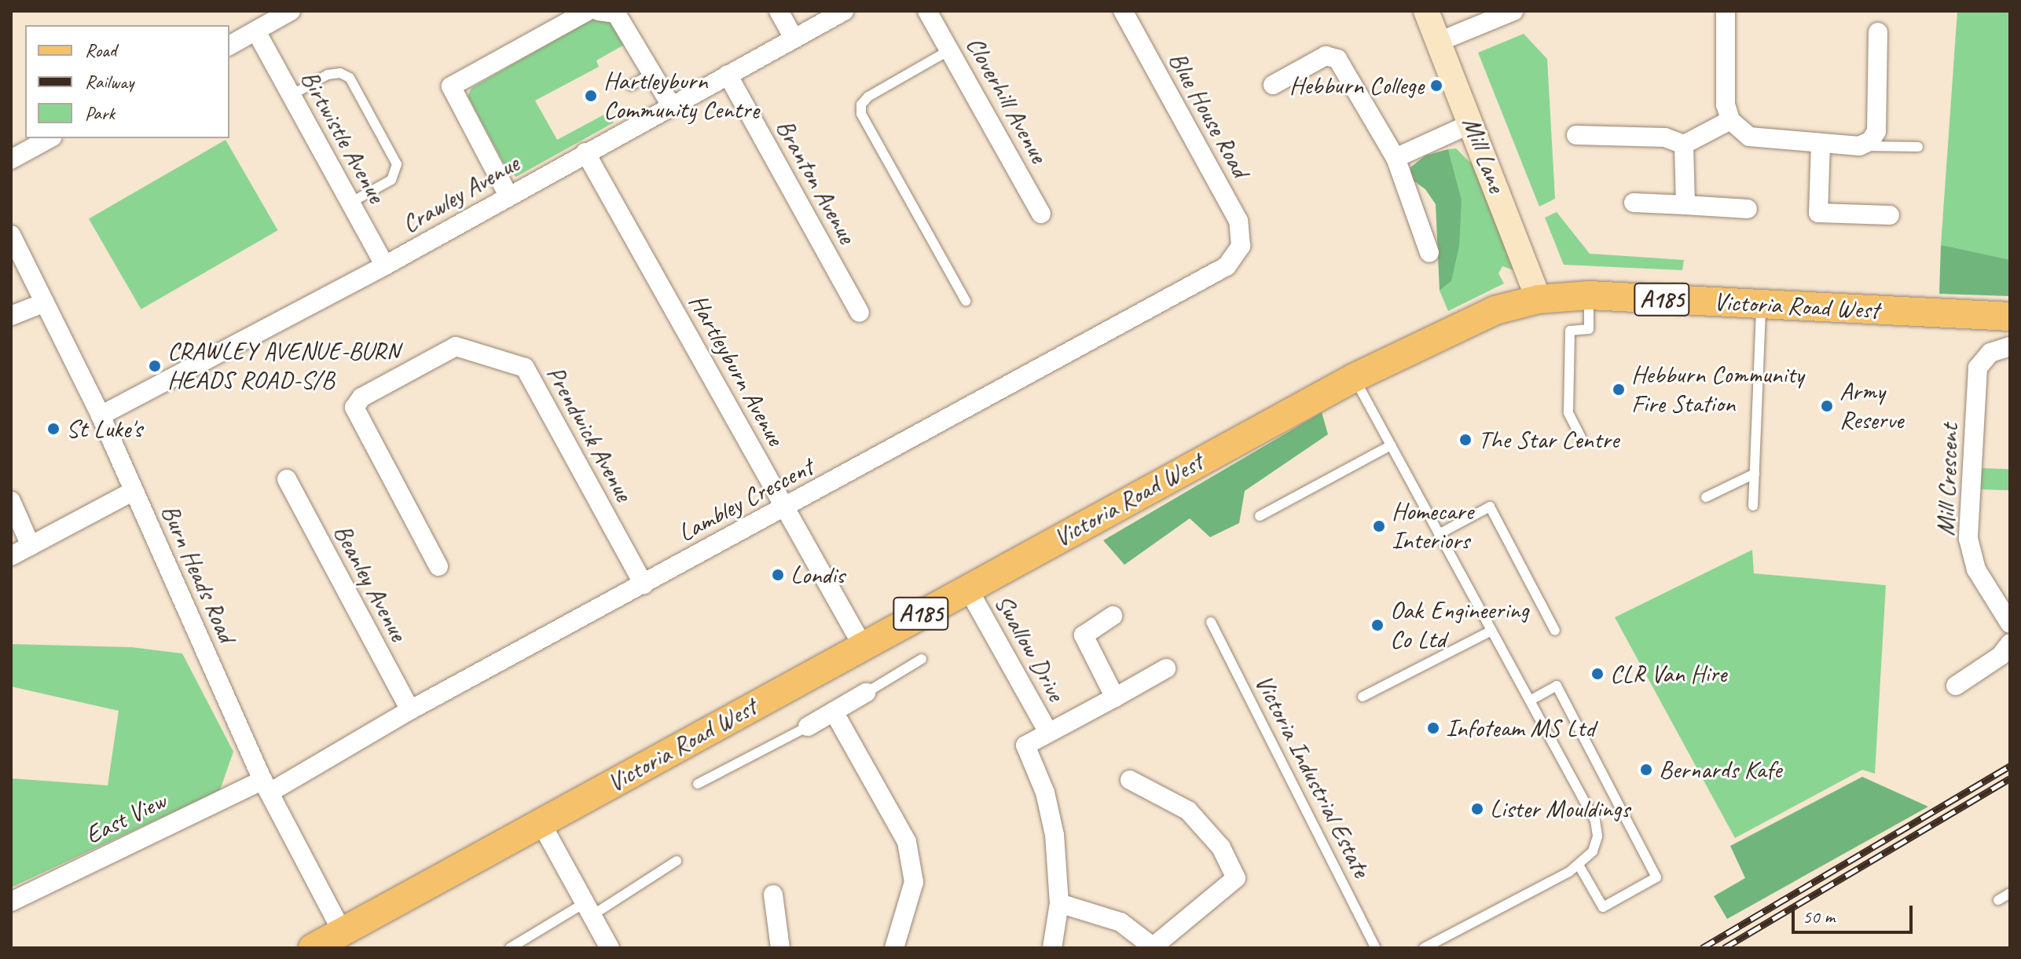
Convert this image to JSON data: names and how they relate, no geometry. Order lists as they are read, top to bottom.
{
  "streets": {
    "main road": ["Mill Lane", "A185", "Victoria Road West"],
    "street": [
      "Cloverhill Avenue",
      "Blue House Road",
      "Birtwistle Avenue",
      "Branton Avenue",
      "Crawley Avenue",
      "Hartleyburn Avenue",
      "Prendwick Avenue",
      "Mill Crescent",
      "Lambley Crescent",
      "Burn Heads Road",
      "Beanley Avenue",
      "Swallow Drive",
      "East View"
    ],
    "lane": ["Victoria Industrial Estate"]
  },
  "crossings": [
    ["Blue House Road", "Lambley Crescent"],
    ["Birtwistle Avenue", "Crawley Avenue"],
    ["Mill Lane", "Victoria Road West"],
    ["Branton Avenue", "Crawley Avenue"],
    ["Crawley Avenue", "Hartleyburn Avenue"],
    ["Crawley Avenue", "Burn Heads Road"],
    ["Victoria Road West", "Hartleyburn Avenue"],
    ["Victoria Road West", "Burn Heads Road"],
    ["Victoria Road West", "Swallow Drive"],
    ["Hartleyburn Avenue", "Lambley Crescent"],
    ["Prendwick Avenue", "Lambley Crescent"],
    ["Lambley Crescent", "Burn Heads Road"],
    ["Lambley Crescent", "Beanley Avenue"],
    ["Lambley Crescent", "East View"],
    ["Burn Heads Road", "East View"]
  ],
  "places": [
    "Hebburn College",
    "Hartleyburn Community Centre",
    "CRAWLEY AVENUE-BURN HEADS ROAD-S/B",
    "Hebburn Community Fire Station",
    "Army Reserve",
    "St Luke's",
    "The Star Centre",
    "Homecare Interiors",
    "Londis",
    "Oak Engineering Co Ltd",
    "CLR Van Hire",
    "Infoteam MS Ltd",
    "Bernards Kafe",
    "Lister Mouldings"
  ],
  "legend": ["Road", "Railway", "Park"],
  "scale_bar": "50 m"
}
